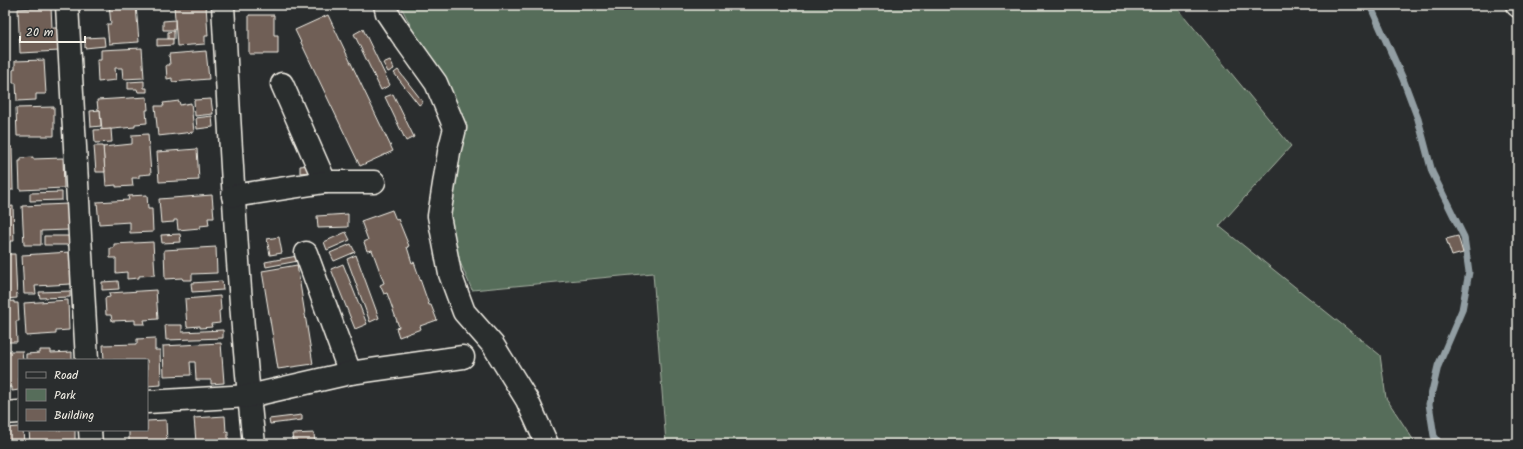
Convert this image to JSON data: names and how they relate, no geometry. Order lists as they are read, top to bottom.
{
  "legend": ["Road", "Park", "Building"],
  "scale_bar": "20 m"
}
